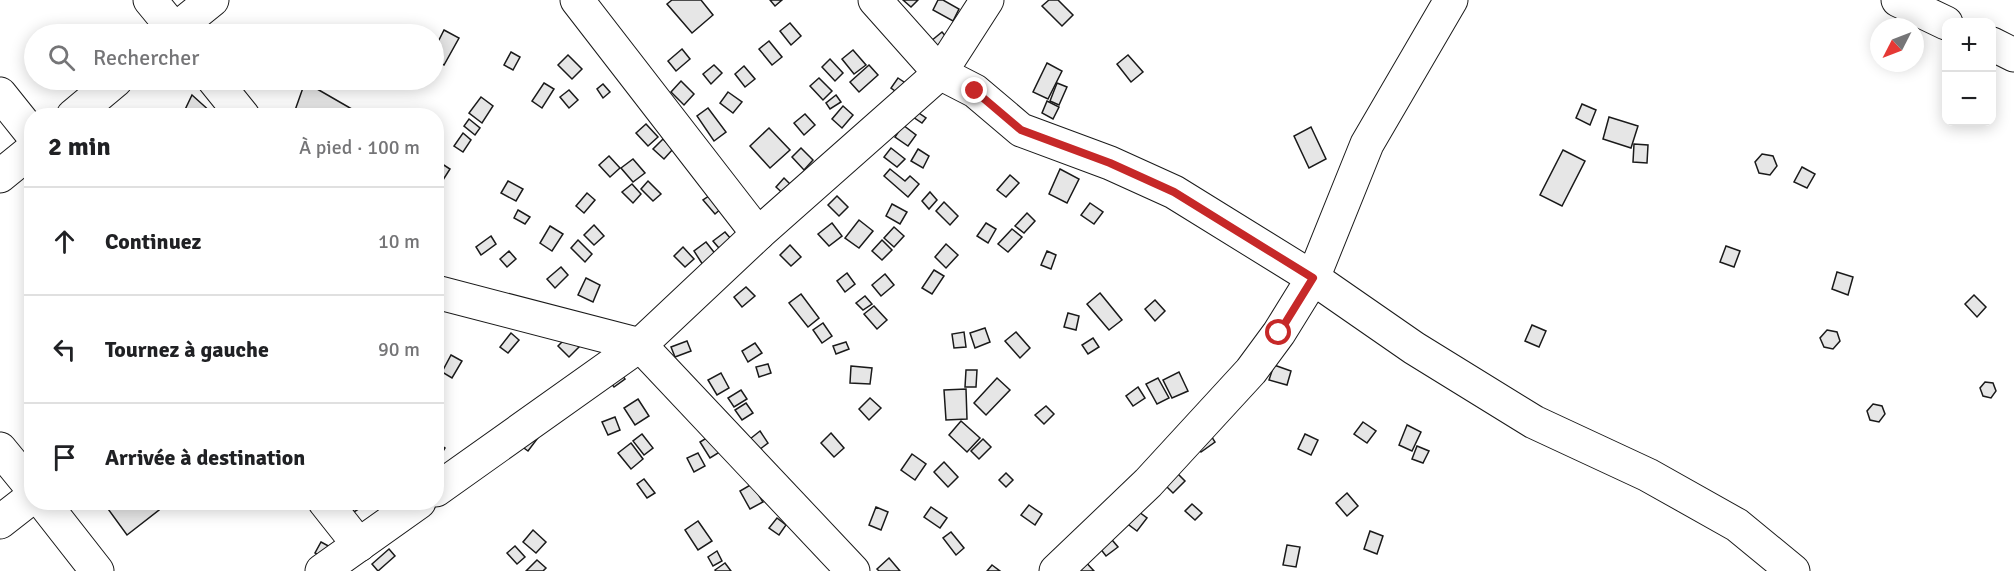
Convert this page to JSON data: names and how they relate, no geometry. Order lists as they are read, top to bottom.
{
  "north": "bottom left",
  "page": {
    "map_buttons": ["+", "−"],
    "search": "Rechercher",
    "heading": ["2 min", "À pied · 100 m"],
    "list": [
      ["Continuez", "10 m"],
      ["Tournez à gauche", "90 m"],
      "Arrivée à destination"
    ]
  }
}
